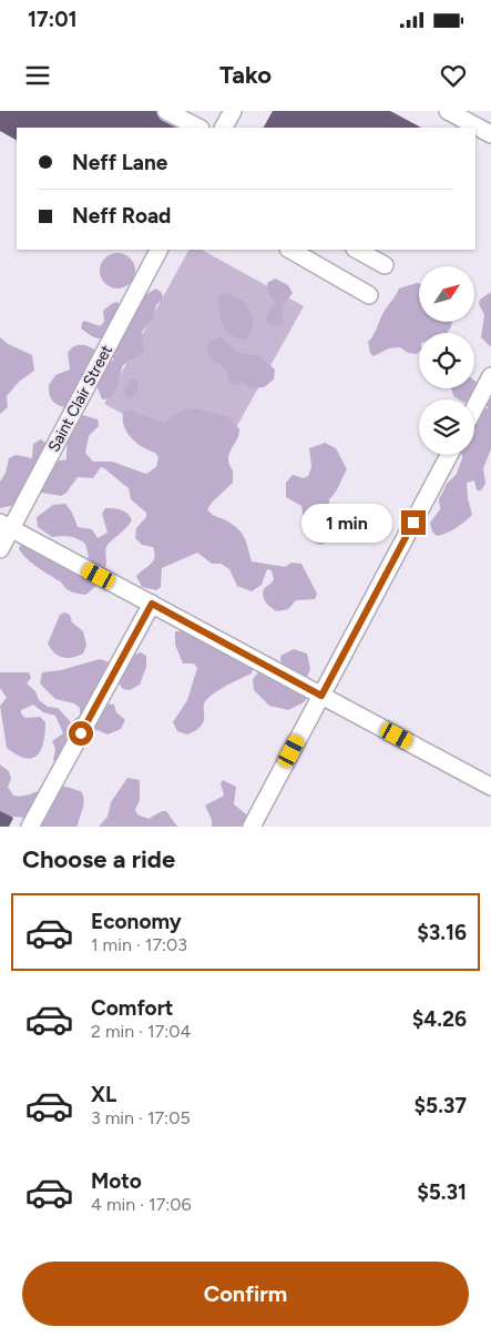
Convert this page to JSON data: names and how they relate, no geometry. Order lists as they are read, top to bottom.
{
  "streets": {
    "street": ["Saint Clair Street"]
  },
  "north": "top right",
  "page": {
    "status": "17:01",
    "header": "Tako",
    "banner": ["Neff Lane", "Neff Road"],
    "bubble": "1 min",
    "heading": "Choose a ride",
    "list": [
      {
        "name": "Economy",
        "note": "1 min · 17:03",
        "value": "$3.16"
      },
      {
        "name": "Comfort",
        "note": "2 min · 17:04",
        "value": "$4.26"
      },
      {
        "name": "XL",
        "note": "3 min · 17:05",
        "value": "$5.37"
      },
      {
        "name": "Moto",
        "note": "4 min · 17:06",
        "value": "$5.31"
      }
    ],
    "buttons": "Confirm"
  }
}
